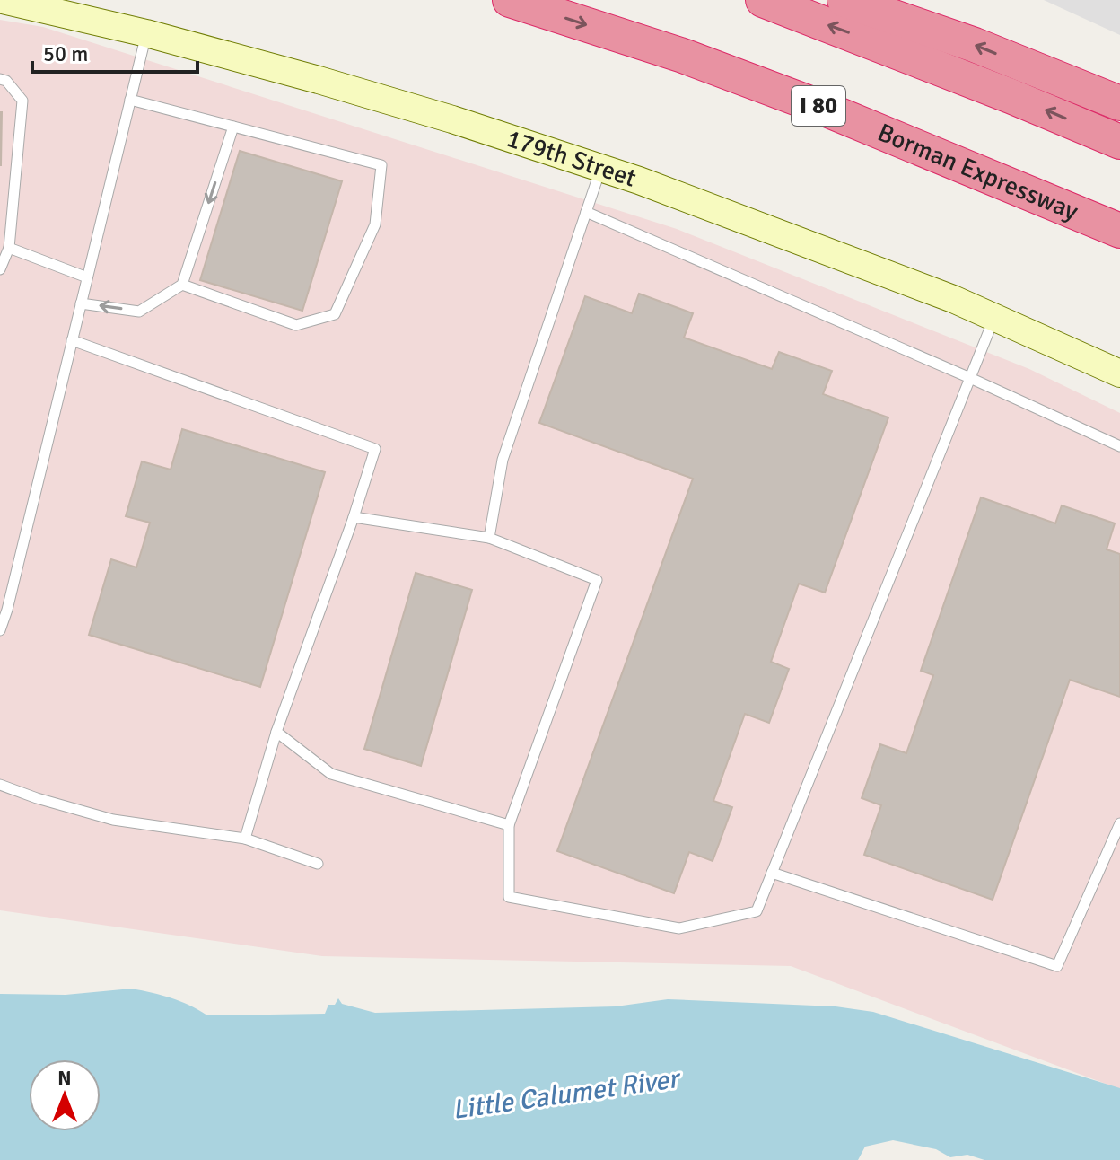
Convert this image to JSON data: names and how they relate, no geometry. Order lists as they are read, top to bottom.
{
  "streets": {
    "highway": ["I 80", "Borman Expressway"],
    "street": ["179th Street"]
  },
  "water": ["Little Calumet River"],
  "scale_bar": "50 m",
  "north": "top"
}
